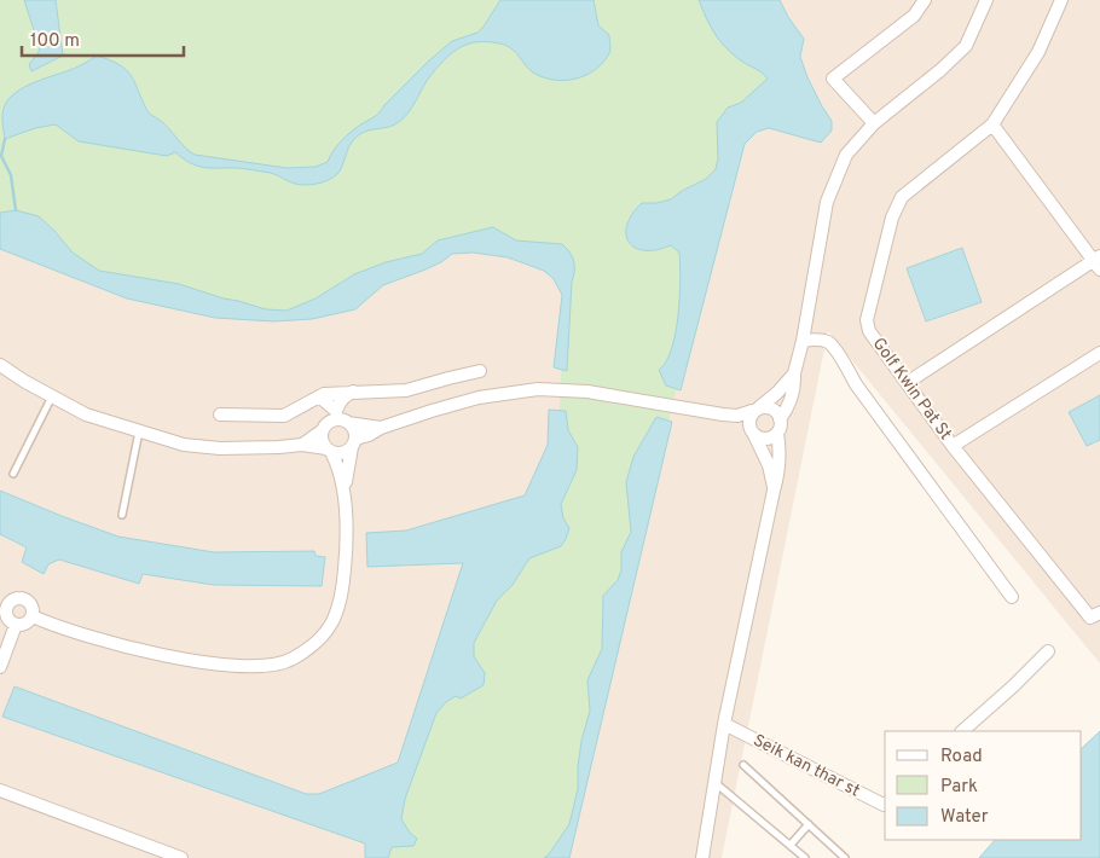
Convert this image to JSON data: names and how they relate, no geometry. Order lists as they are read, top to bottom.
{
  "streets": {
    "street": ["Golf Kwin Pat St", "Seik kan thar st"]
  },
  "legend": ["Road", "Park", "Water"],
  "scale_bar": "100 m"
}
